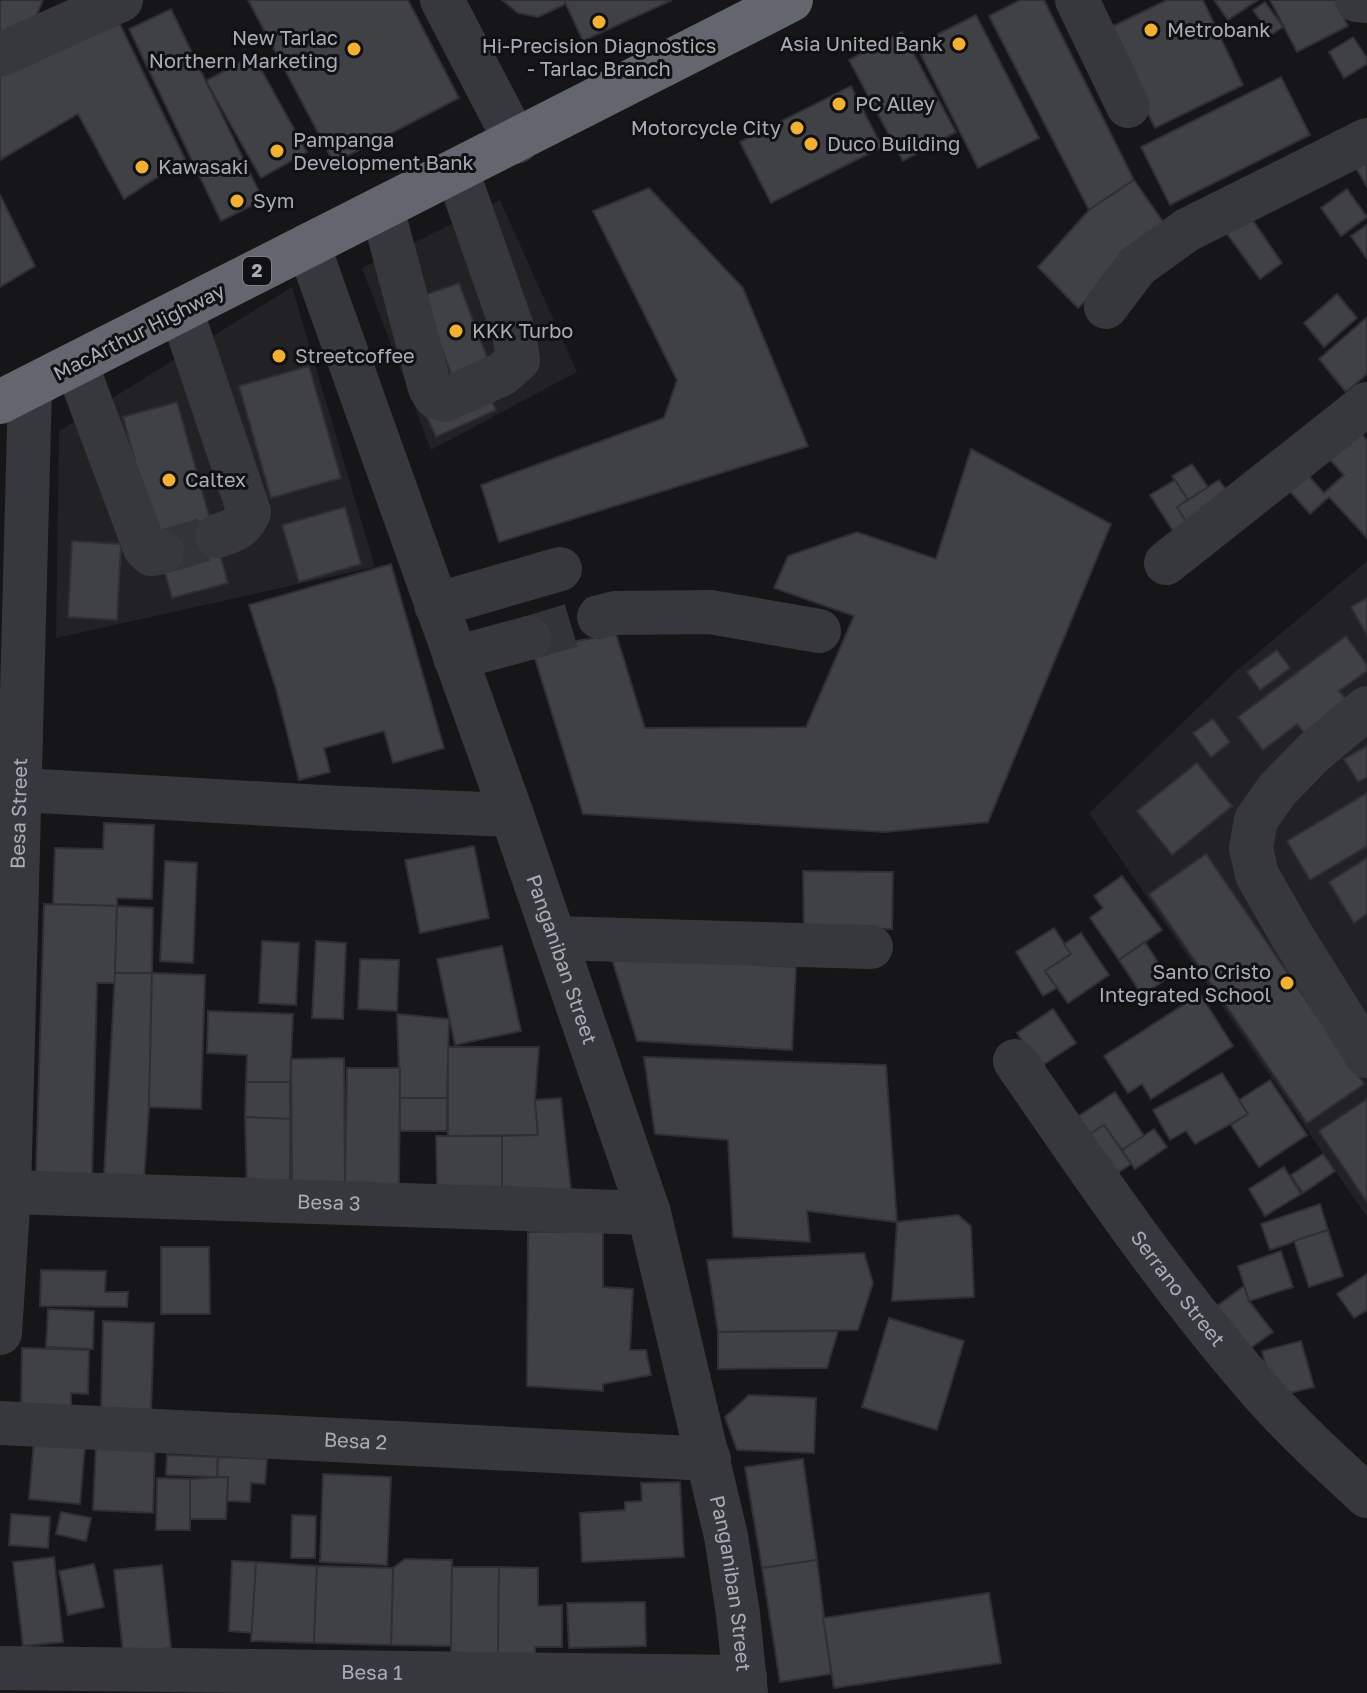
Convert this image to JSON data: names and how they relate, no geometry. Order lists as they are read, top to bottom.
{
  "streets": {
    "highway": ["2", "MacArthur Highway"],
    "street": [
      "Besa Street",
      "Panganiban Street",
      "Besa 3",
      "Serrano Street",
      "Besa 2",
      "Besa 1"
    ]
  },
  "crossings": [
    ["MacArthur Highway", "Besa Street"],
    ["MacArthur Highway", "Panganiban Street"],
    ["Besa Street", "Besa 3"],
    ["Panganiban Street", "Besa 3"],
    ["Panganiban Street", "Besa 2"],
    ["Panganiban Street", "Besa 1"]
  ],
  "places": [
    "Hi-Precision Diagnostics - Tarlac Branch",
    "Metrobank",
    "Asia United Bank",
    "New Tarlac Northern Marketing",
    "PC Alley",
    "Motorcycle City",
    "Duco Building",
    "Pampanga Development Bank",
    "Kawasaki",
    "Sym",
    "KKK Turbo",
    "Streetcoffee",
    "Caltex",
    "Santo Cristo Integrated School"
  ]
}
